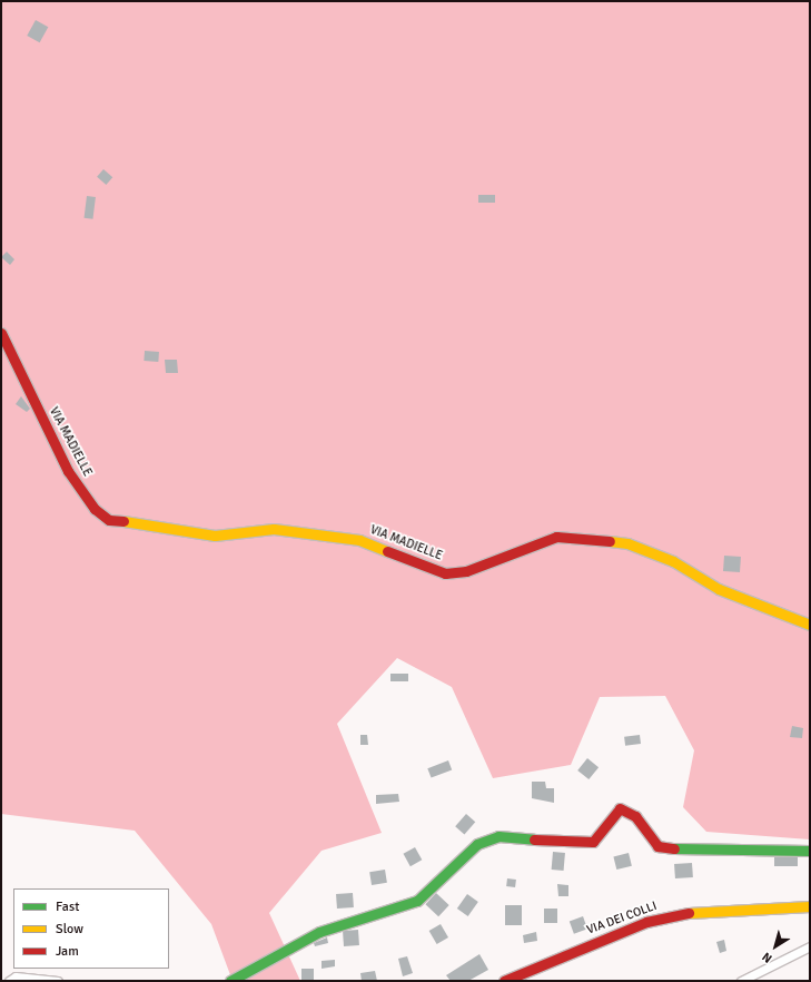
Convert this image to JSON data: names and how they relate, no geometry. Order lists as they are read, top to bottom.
{
  "streets": {
    "street": ["VIA MADIELLE", "VIA DEI COLLI"]
  },
  "legend": ["Fast", "Slow", "Jam"],
  "north": "bottom left"
}
